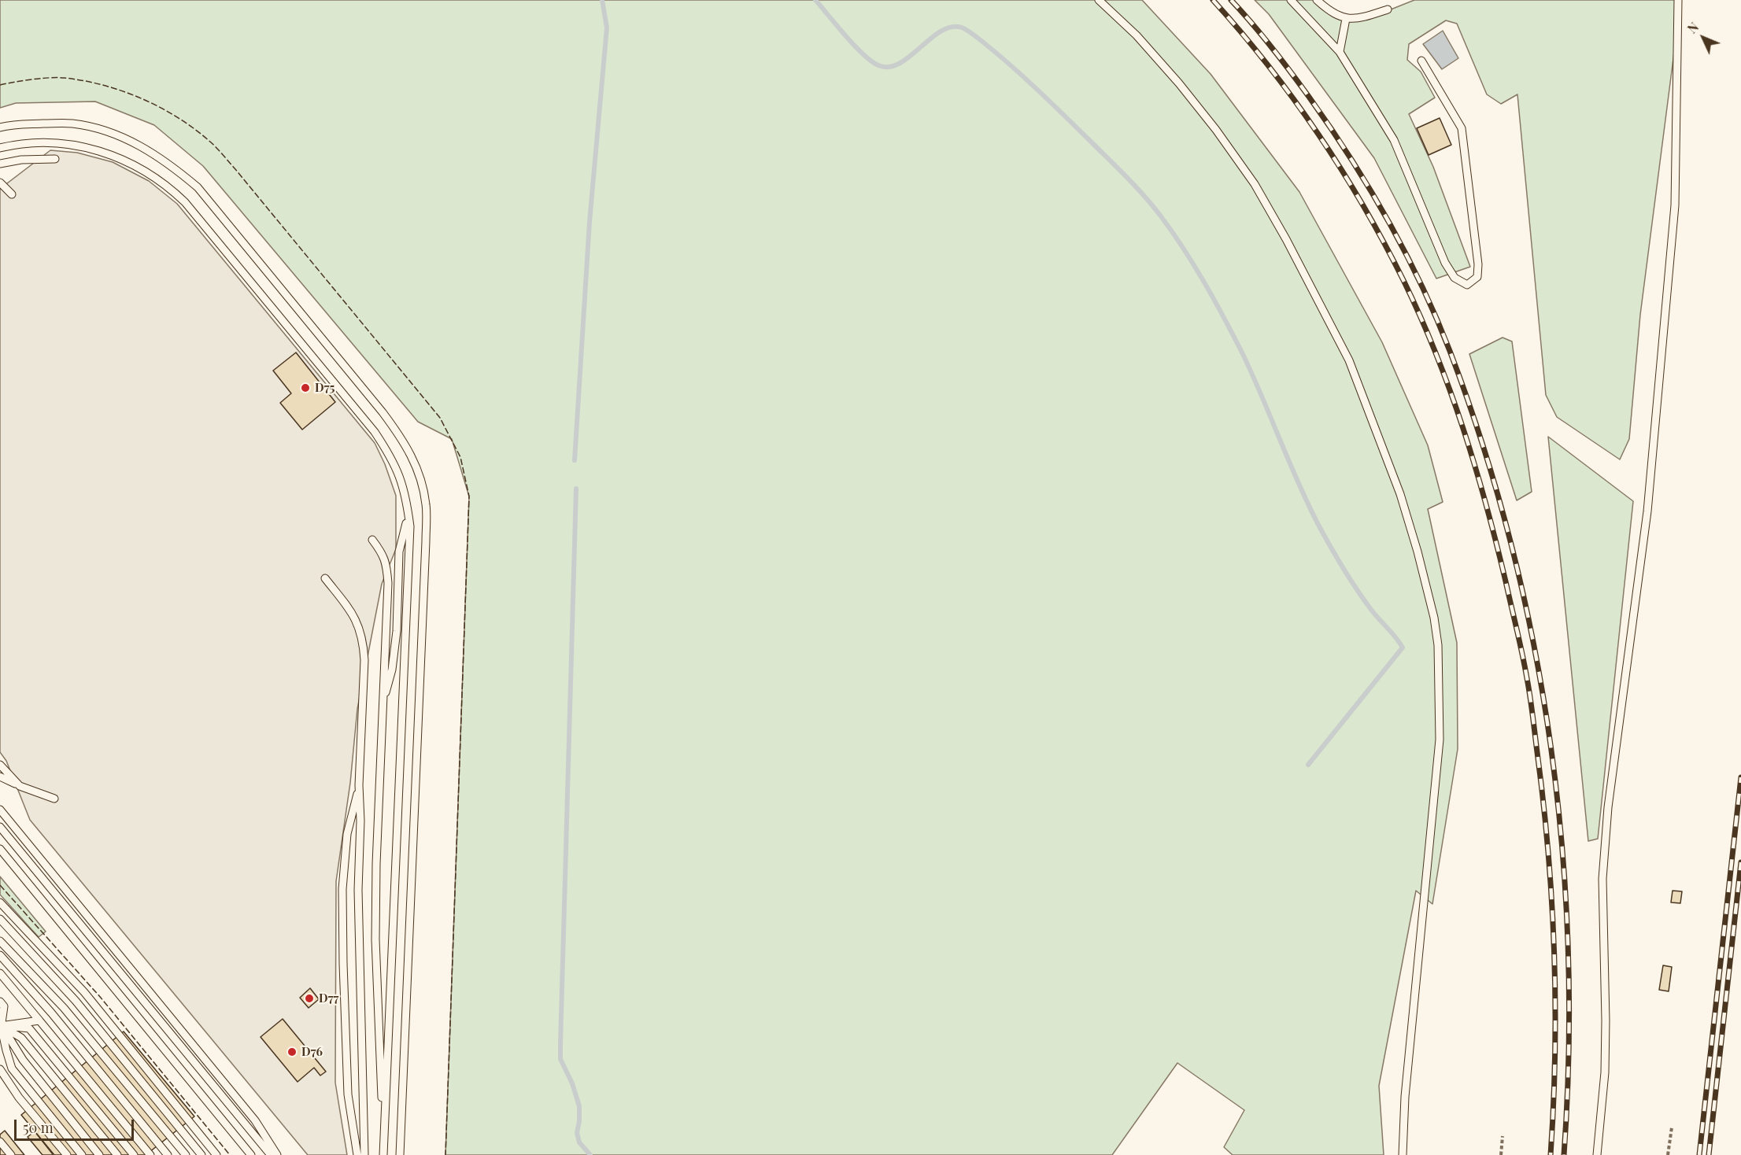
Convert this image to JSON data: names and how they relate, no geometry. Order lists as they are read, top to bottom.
{
  "places": ["D75", "D77", "D76"],
  "scale_bar": "50 m",
  "north": "top left"
}
